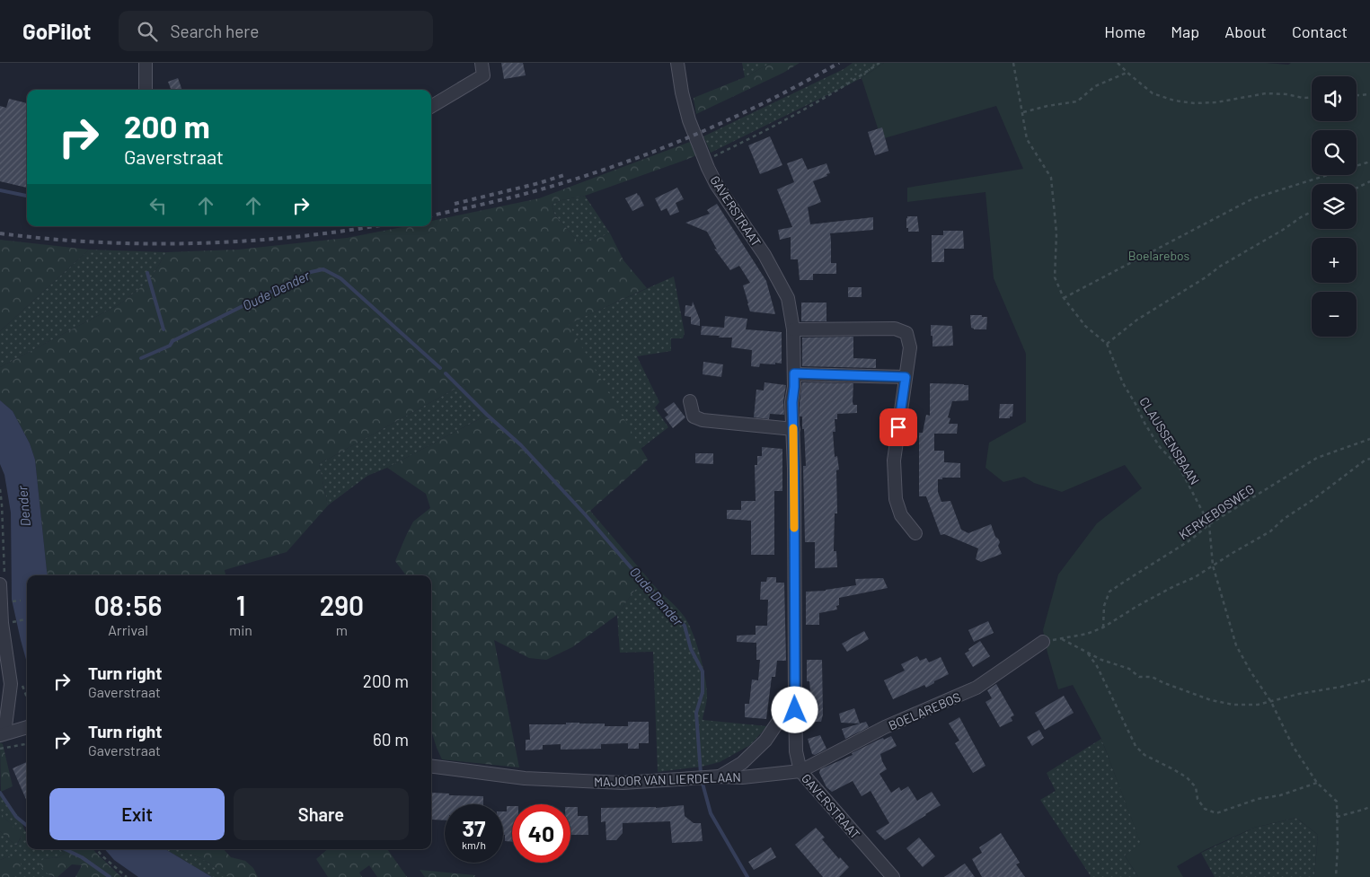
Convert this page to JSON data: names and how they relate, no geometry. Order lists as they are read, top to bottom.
{
  "streets": {
    "street": ["GAVERSTRAAT", "BOELAREBOS", "MAJOOR VAN LIERDELAAN"],
    "path": ["CLAUSSENSBAAN", "KERKEBOSWEG"]
  },
  "crossings": [
    ["GAVERSTRAAT", "BOELAREBOS"],
    ["GAVERSTRAAT", "MAJOOR VAN LIERDELAAN"],
    ["CLAUSSENSBAAN", "KERKEBOSWEG"],
    ["BOELAREBOS", "MAJOOR VAN LIERDELAAN"]
  ],
  "water": ["Oude Dender", "Dender"],
  "parks": ["Boelarebos"],
  "page": {
    "header": "GoPilot",
    "search": "Search here",
    "nav": [
      "Home",
      "Map",
      "About",
      "Contact"
    ],
    "map_buttons": ["+", "−"],
    "turn": ["200 m", "Gaverstraat"],
    "eta": [
      "08:56",
      "Arrival",
      "1",
      "min",
      "290",
      "m"
    ],
    "list": [
      {
        "name": "Turn right",
        "note": "Gaverstraat",
        "value": "200 m"
      },
      {
        "name": "Turn right",
        "note": "Gaverstraat",
        "value": "60 m"
      }
    ],
    "buttons": ["Exit", "Share"],
    "speed": "37 km/h",
    "limit": "40"
  }
}
